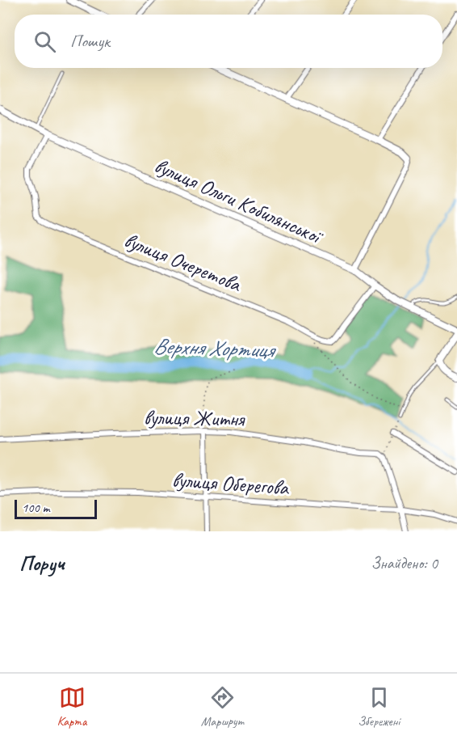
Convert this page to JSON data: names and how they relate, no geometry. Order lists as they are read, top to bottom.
{
  "streets": {
    "street": [
      "вулиця Ольги Кобилянської",
      "вулиця Очеретова",
      "вулиця Житня",
      "вулиця Оберегова"
    ]
  },
  "crossings": [
    ["вулиця Ольги Кобилянської", "вулиця Очеретова"]
  ],
  "water": ["Верхня Хортиця"],
  "scale_bar": "100 m",
  "page": {
    "search": "Пошук",
    "scale": "100 m",
    "heading": ["Поруч", "Знайдено: 0"],
    "nav": ["Карта", "Маршрут", "Збережені"]
  }
}
